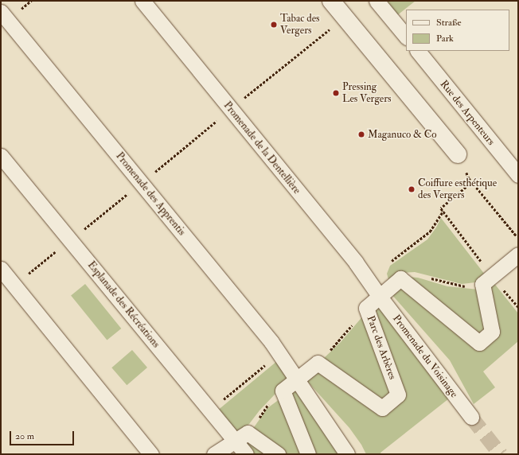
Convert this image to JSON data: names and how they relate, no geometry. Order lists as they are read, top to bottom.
{
  "streets": {
    "street": [
      "Rue des Arpenteurs",
      "Promenade de la Dentellière",
      "Promenade des Apprentis",
      "Esplanade des Récréations",
      "Parc des Arbères",
      "Promenade du Voisinage"
    ]
  },
  "crossings": [
    ["Promenade de la Dentellière", "Parc des Arbères"],
    ["Promenade de la Dentellière", "Promenade du Voisinage"],
    ["Parc des Arbères", "Promenade du Voisinage"]
  ],
  "places": [
    "Tabac des Vergers",
    "Pressing Les Vergers",
    "Maganuco & Co",
    "Coiffure esthétique des Vergers"
  ],
  "legend": ["Straße", "Park"],
  "scale_bar": "20 m"
}
